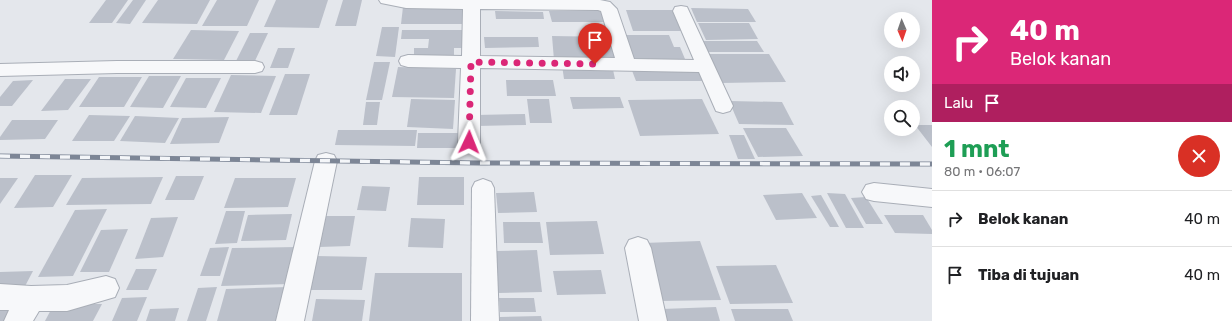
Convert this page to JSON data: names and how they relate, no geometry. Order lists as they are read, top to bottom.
{
  "north": "bottom",
  "page": {
    "turn": ["40 m", "Belok kanan"],
    "then": "Lalu",
    "heading": ["1 mnt", "80 m · 06:07"],
    "list": [
      {
        "name": "Belok kanan",
        "value": "40 m"
      },
      {
        "name": "Tiba di tujuan",
        "value": "40 m"
      }
    ]
  }
}
